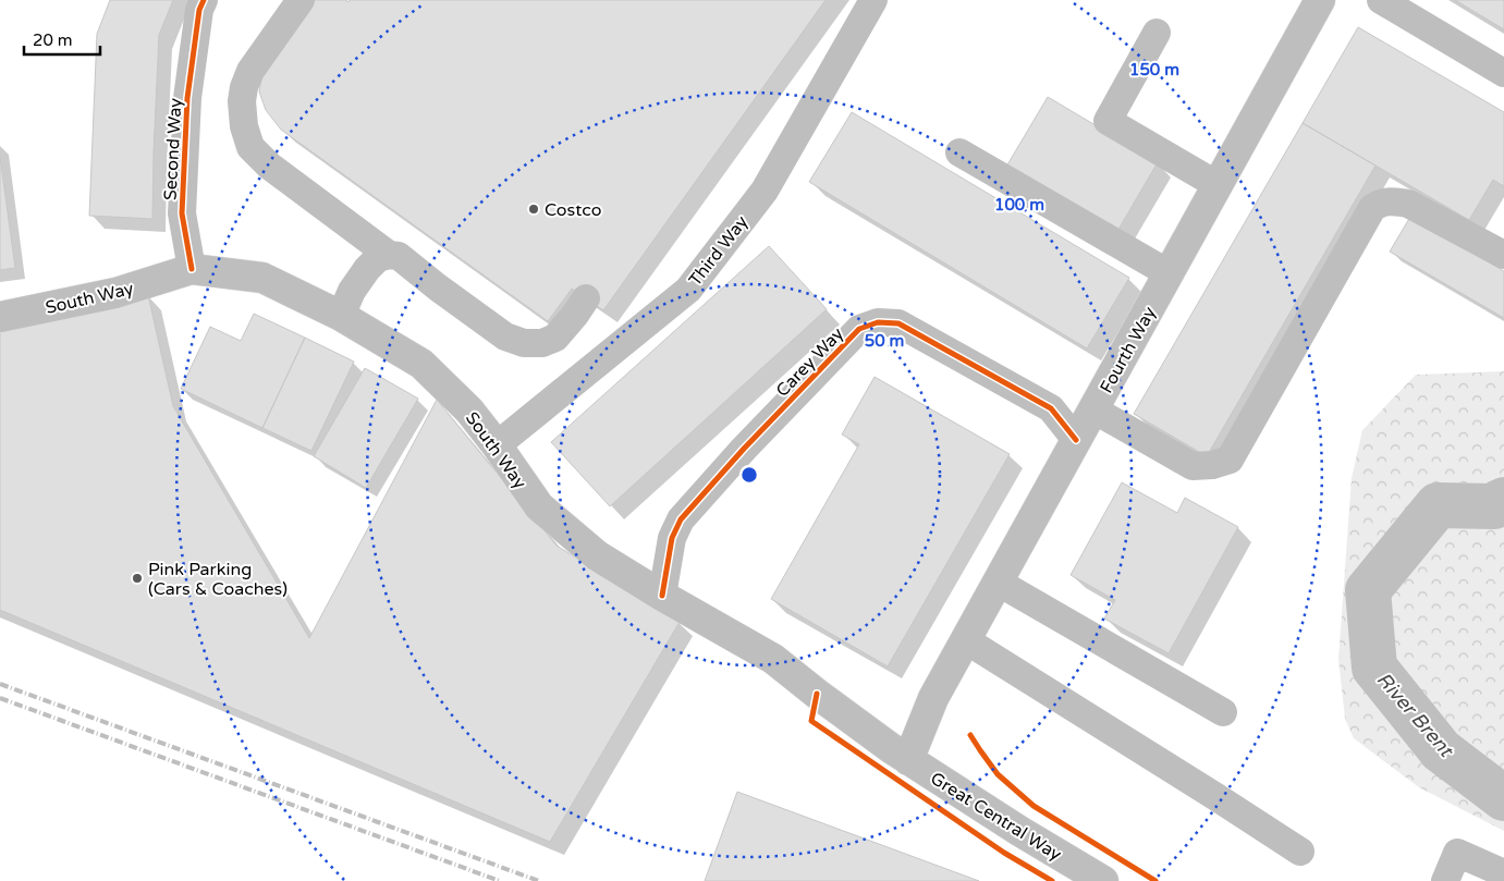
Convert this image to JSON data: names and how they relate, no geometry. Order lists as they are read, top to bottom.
{
  "streets": {
    "main road": ["South Way", "Fourth Way", "Great Central Way"],
    "street": ["Second Way", "Third Way", "Carey Way"]
  },
  "crossings": [
    ["Second Way", "South Way"],
    ["Third Way", "South Way"],
    ["South Way", "Fourth Way"],
    ["South Way", "Carey Way"],
    ["South Way", "Great Central Way"],
    ["Fourth Way", "Carey Way"],
    ["Fourth Way", "Great Central Way"]
  ],
  "water": ["River Brent"],
  "places": ["Costco", "Pink Parking (Cars & Coaches)"],
  "scale_bar": "20 m",
  "rings": ["150 m", "100 m", "50 m"]
}
